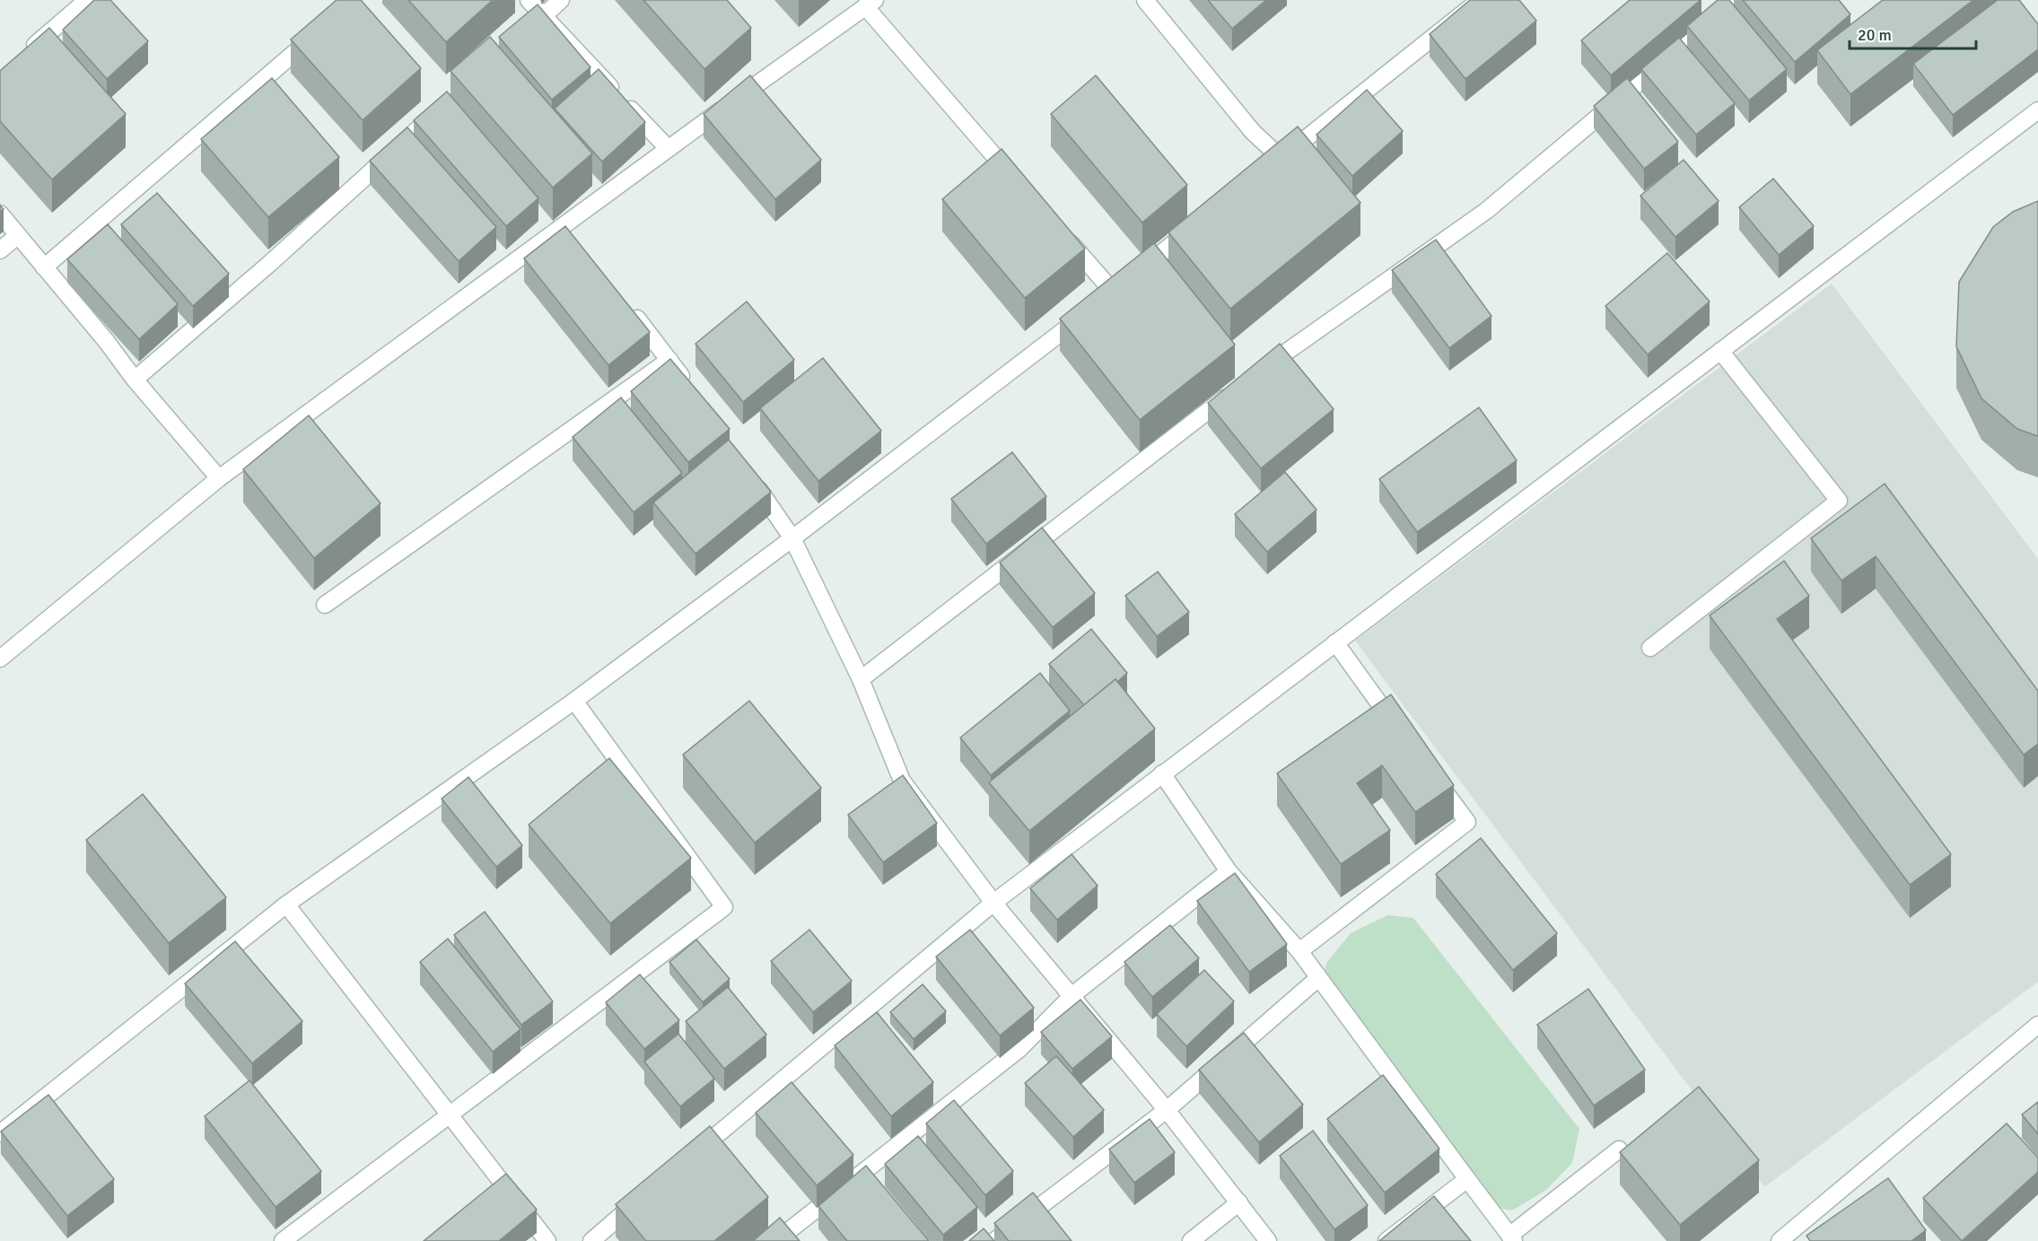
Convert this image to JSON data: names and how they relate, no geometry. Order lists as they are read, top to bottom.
{
  "scale_bar": "20 m"
}
